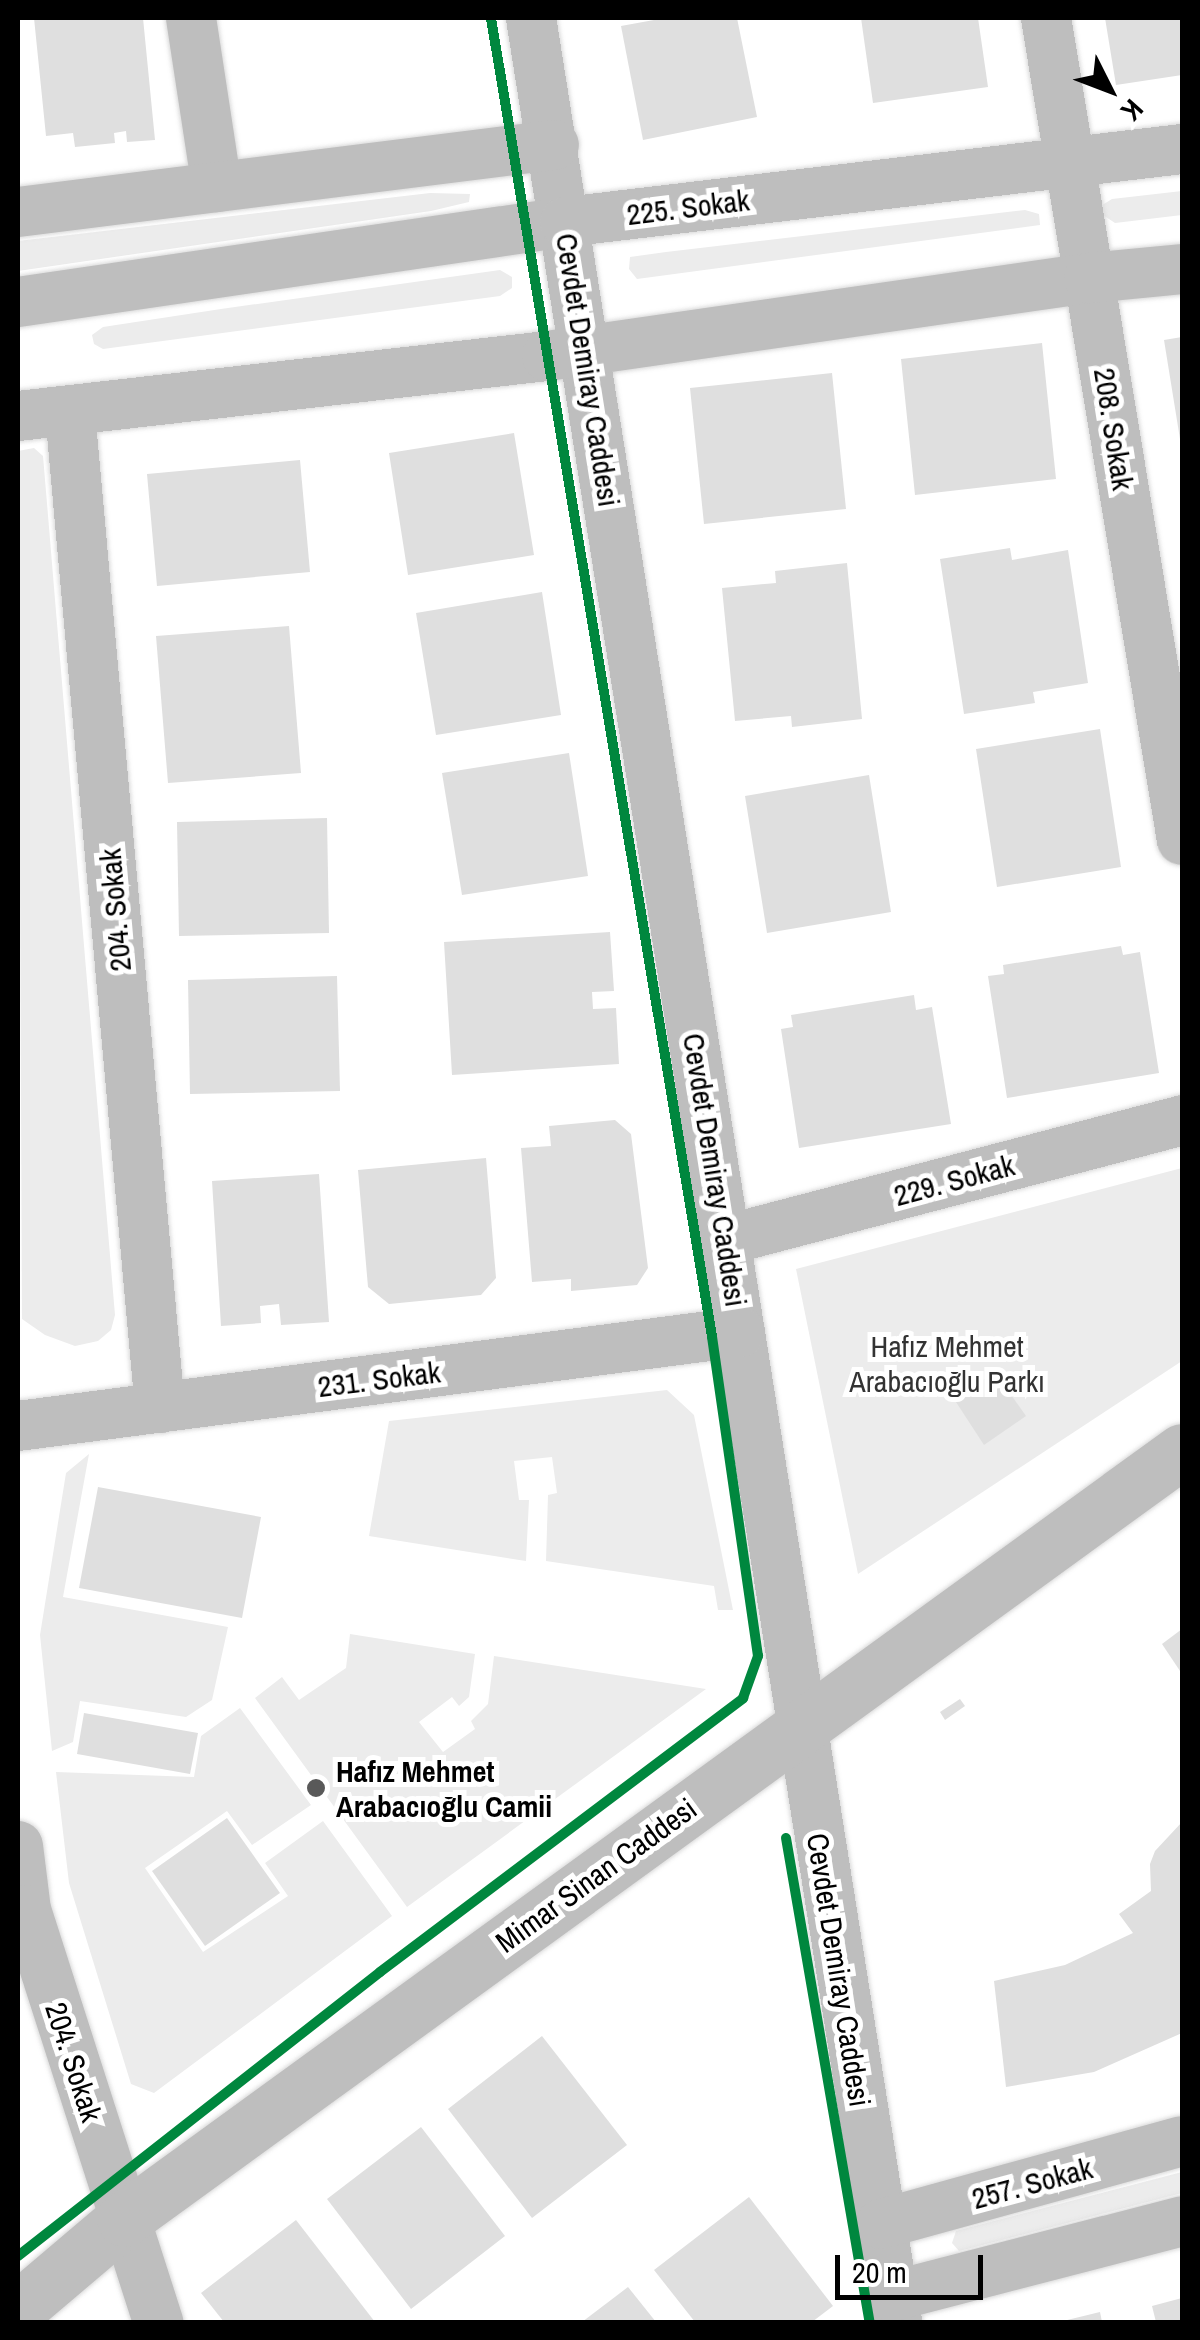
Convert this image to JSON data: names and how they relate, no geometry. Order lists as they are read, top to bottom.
{
  "streets": {
    "main road": ["Mimar Sinan Caddesi"],
    "street": [
      "225. Sokak",
      "Cevdet Demiray Caddesi",
      "208. Sokak",
      "204. Sokak",
      "229. Sokak",
      "231. Sokak",
      "257. Sokak"
    ]
  },
  "crossings": [
    ["225. Sokak", "Cevdet Demiray Caddesi"],
    ["225. Sokak", "208. Sokak"],
    ["Cevdet Demiray Caddesi", "229. Sokak"],
    ["Cevdet Demiray Caddesi", "231. Sokak"],
    ["Cevdet Demiray Caddesi", "Mimar Sinan Caddesi"],
    ["Cevdet Demiray Caddesi", "257. Sokak"],
    ["204. Sokak", "231. Sokak"],
    ["204. Sokak", "Mimar Sinan Caddesi"]
  ],
  "parks": ["Hafız Mehmet Arabacıoğlu Parkı"],
  "places": ["Hafız Mehmet Arabacıoğlu Camii"],
  "scale_bar": "20 m",
  "north": "bottom right"
}
